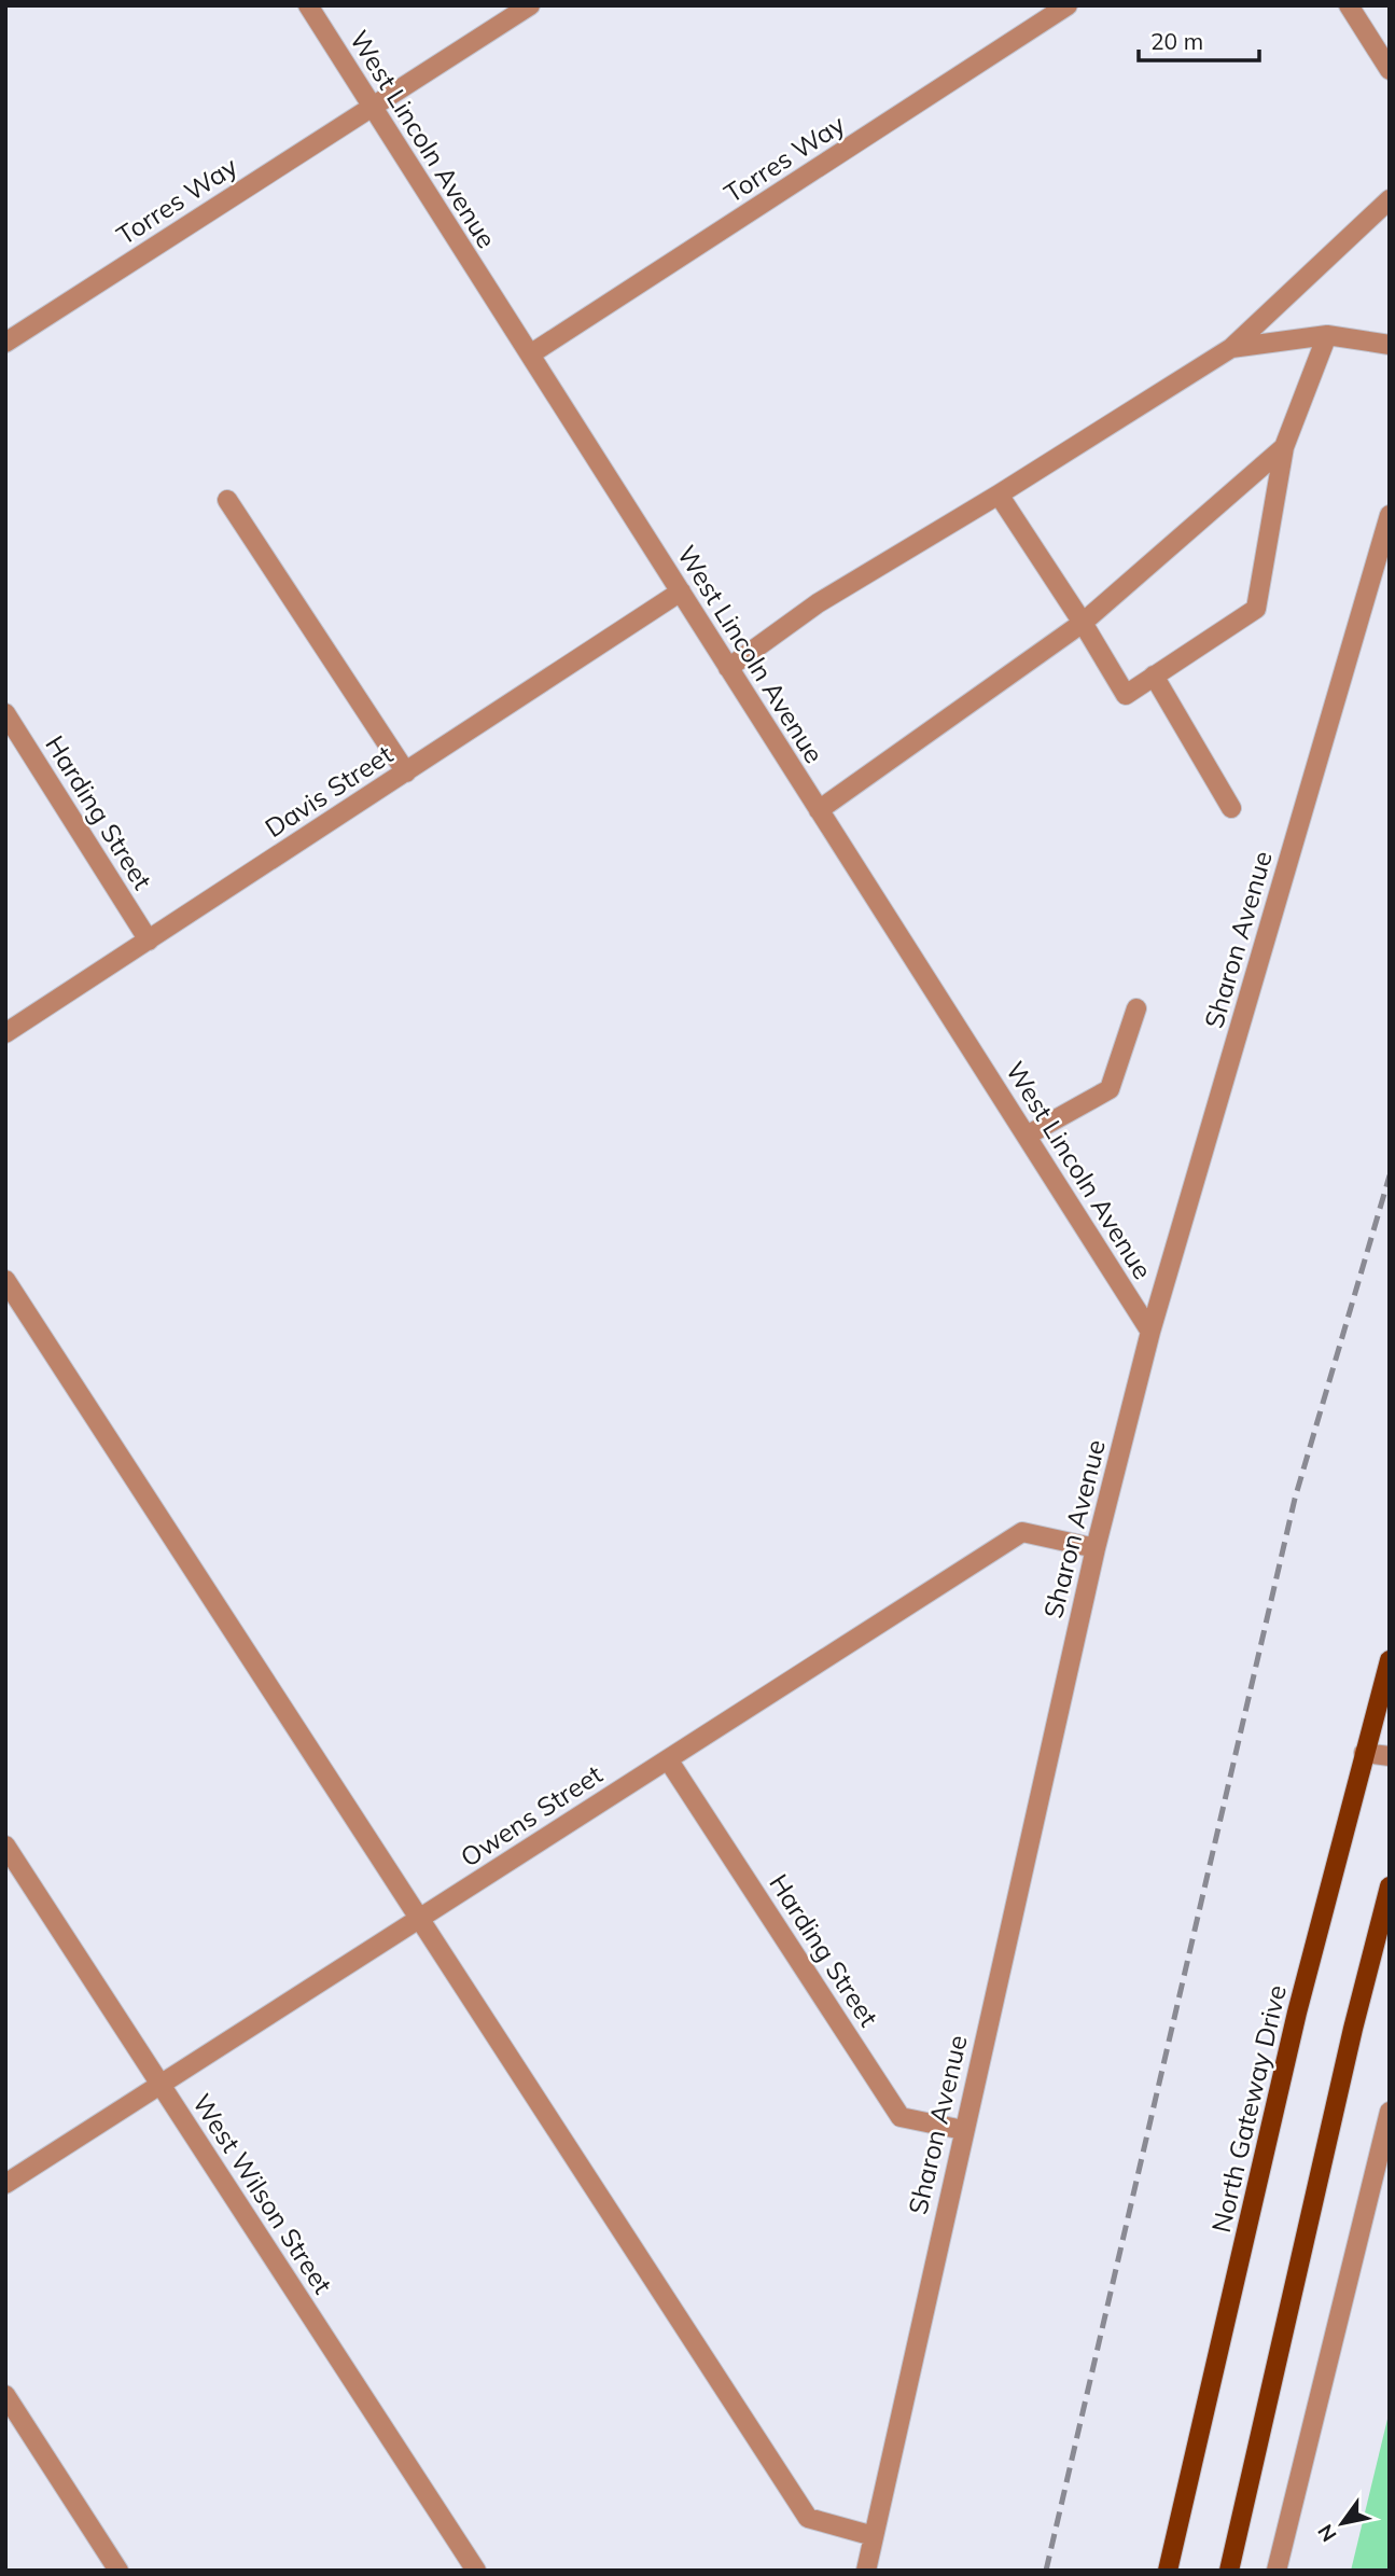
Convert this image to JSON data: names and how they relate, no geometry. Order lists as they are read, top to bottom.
{
  "streets": {
    "main road": ["North Gateway Drive"],
    "street": [
      "West Lincoln Avenue",
      "Torres Way",
      "Davis Street",
      "Harding Street",
      "Sharon Avenue",
      "Owens Street",
      "West Wilson Street"
    ]
  },
  "crossings": [
    ["West Lincoln Avenue", "Torres Way"],
    ["West Lincoln Avenue", "Davis Street"],
    ["West Lincoln Avenue", "Sharon Avenue"],
    ["Davis Street", "Harding Street"],
    ["Harding Street", "Sharon Avenue"],
    ["Harding Street", "Owens Street"],
    ["Sharon Avenue", "Owens Street"],
    ["Owens Street", "West Wilson Street"]
  ],
  "scale_bar": "20 m",
  "north": "bottom left"
}
